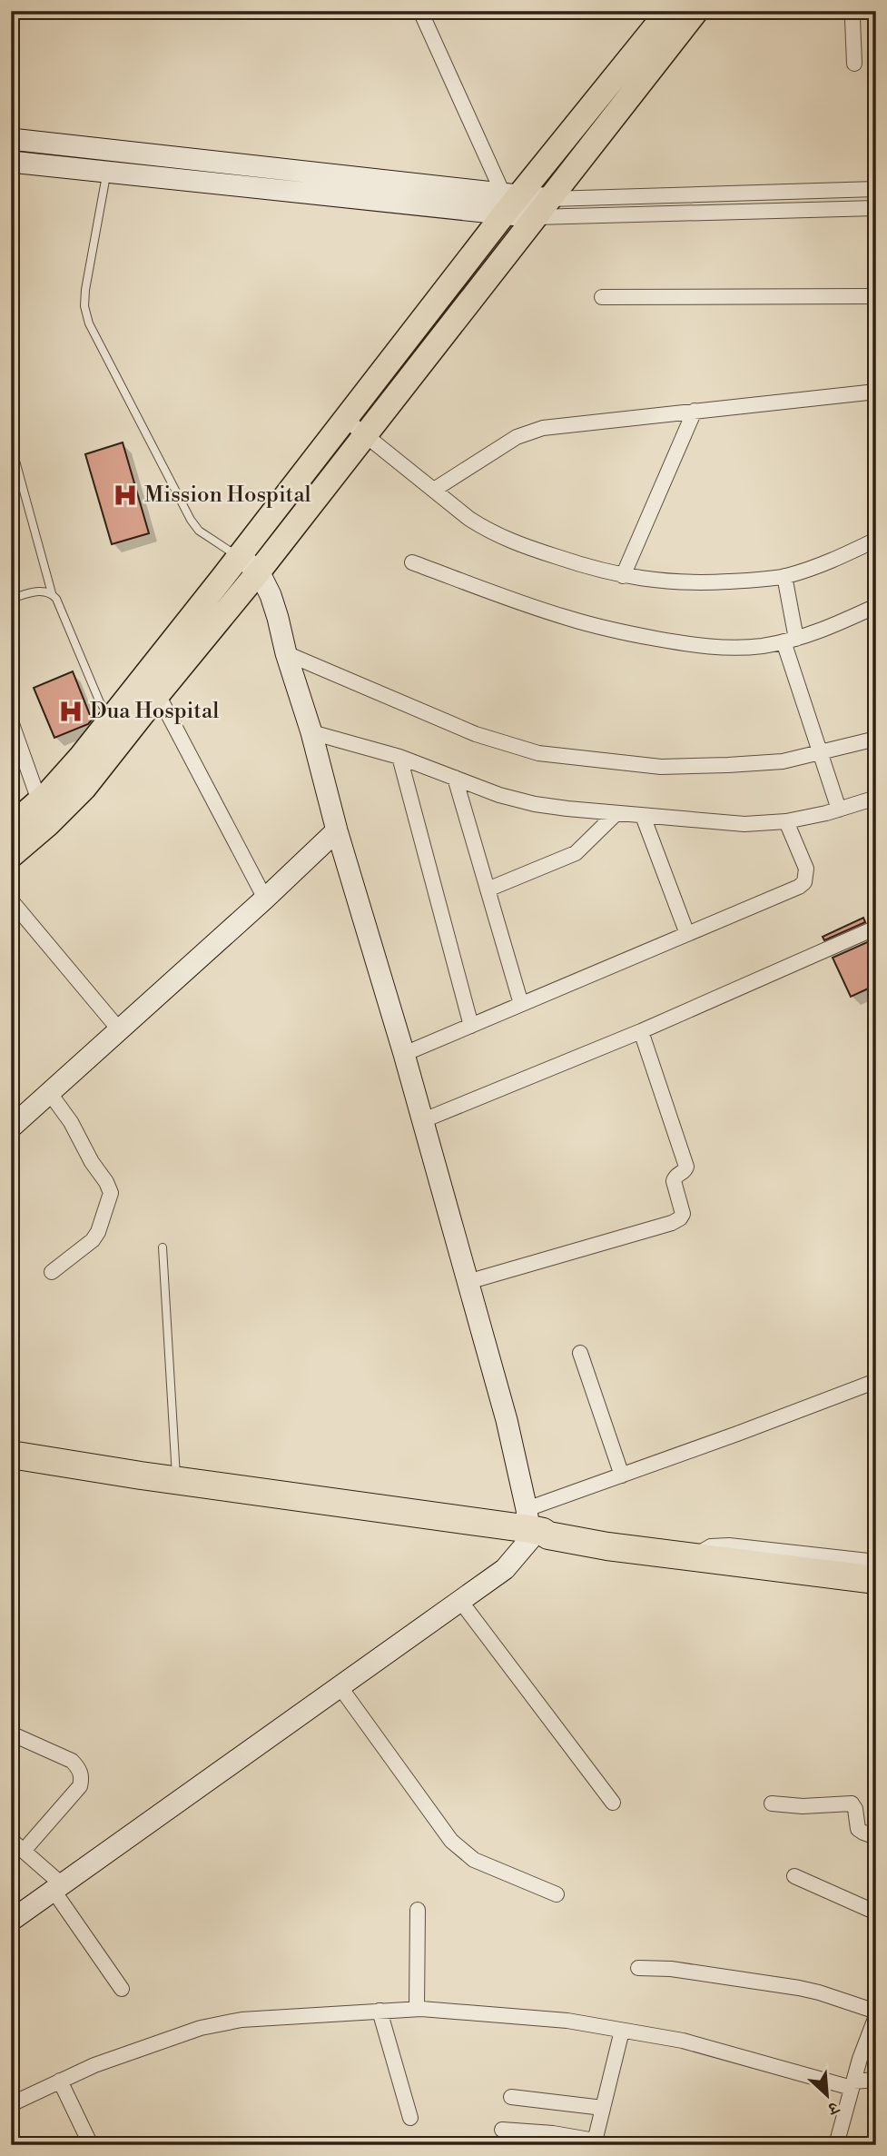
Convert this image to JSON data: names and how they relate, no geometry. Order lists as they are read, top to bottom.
{
  "places": {
    "hospital": ["Mission Hospital", "Dua Hospital"]
  },
  "north": "bottom right"
}
